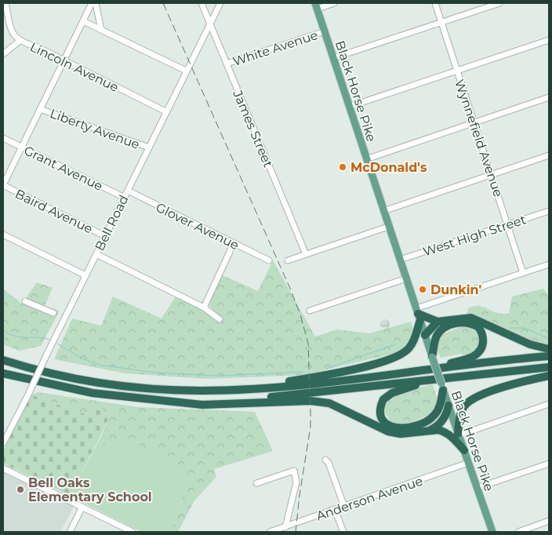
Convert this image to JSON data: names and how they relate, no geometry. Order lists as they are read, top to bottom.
{
  "streets": {
    "main road": ["Black Horse Pike"],
    "street": [
      "White Avenue",
      "Lincoln Avenue",
      "Liberty Avenue",
      "James Street",
      "Wynnefield Avenue",
      "Grant Avenue",
      "Baird Avenue",
      "Bell Road",
      "Glover Avenue",
      "West High Street",
      "Anderson Avenue"
    ]
  },
  "crossings": [
    ["White Avenue", "Black Horse Pike"],
    ["White Avenue", "James Street"],
    ["Lincoln Avenue", "Bell Road"],
    ["Black Horse Pike", "West High Street"],
    ["Black Horse Pike", "Anderson Avenue"],
    ["Liberty Avenue", "Bell Road"],
    ["James Street", "Bell Road"],
    ["Wynnefield Avenue", "West High Street"],
    ["Grant Avenue", "Bell Road"],
    ["Baird Avenue", "Bell Road"],
    ["Bell Road", "Glover Avenue"]
  ],
  "places": ["McDonald's", "Dunkin'", "Bell Oaks Elementary School"]
}
